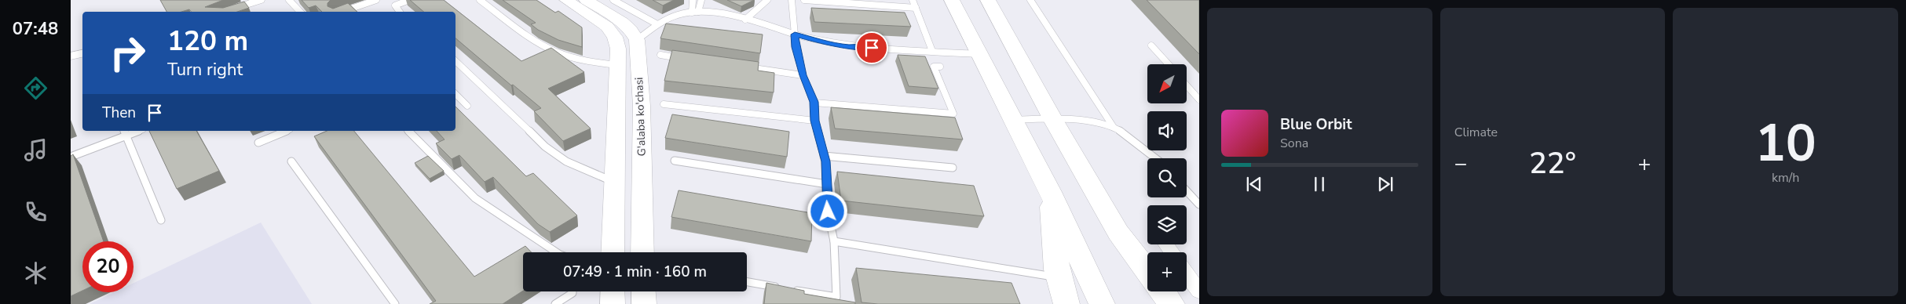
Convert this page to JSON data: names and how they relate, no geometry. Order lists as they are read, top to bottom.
{
  "streets": {
    "main road": ["G'alaba ko'chasi"]
  },
  "north": "bottom left",
  "page": {
    "tabs": "07:48",
    "tile": [
      "Climate",
      ["10", "km/h"]
    ],
    "turn": ["120 m", "Turn right"],
    "map_buttons": "+",
    "then": "Then",
    "song": ["Blue Orbit", "Sona"],
    "heat": ["−", "22°", "+"],
    "limit": "20",
    "trip": "07:49 · 1 min · 160 m"
  }
}
